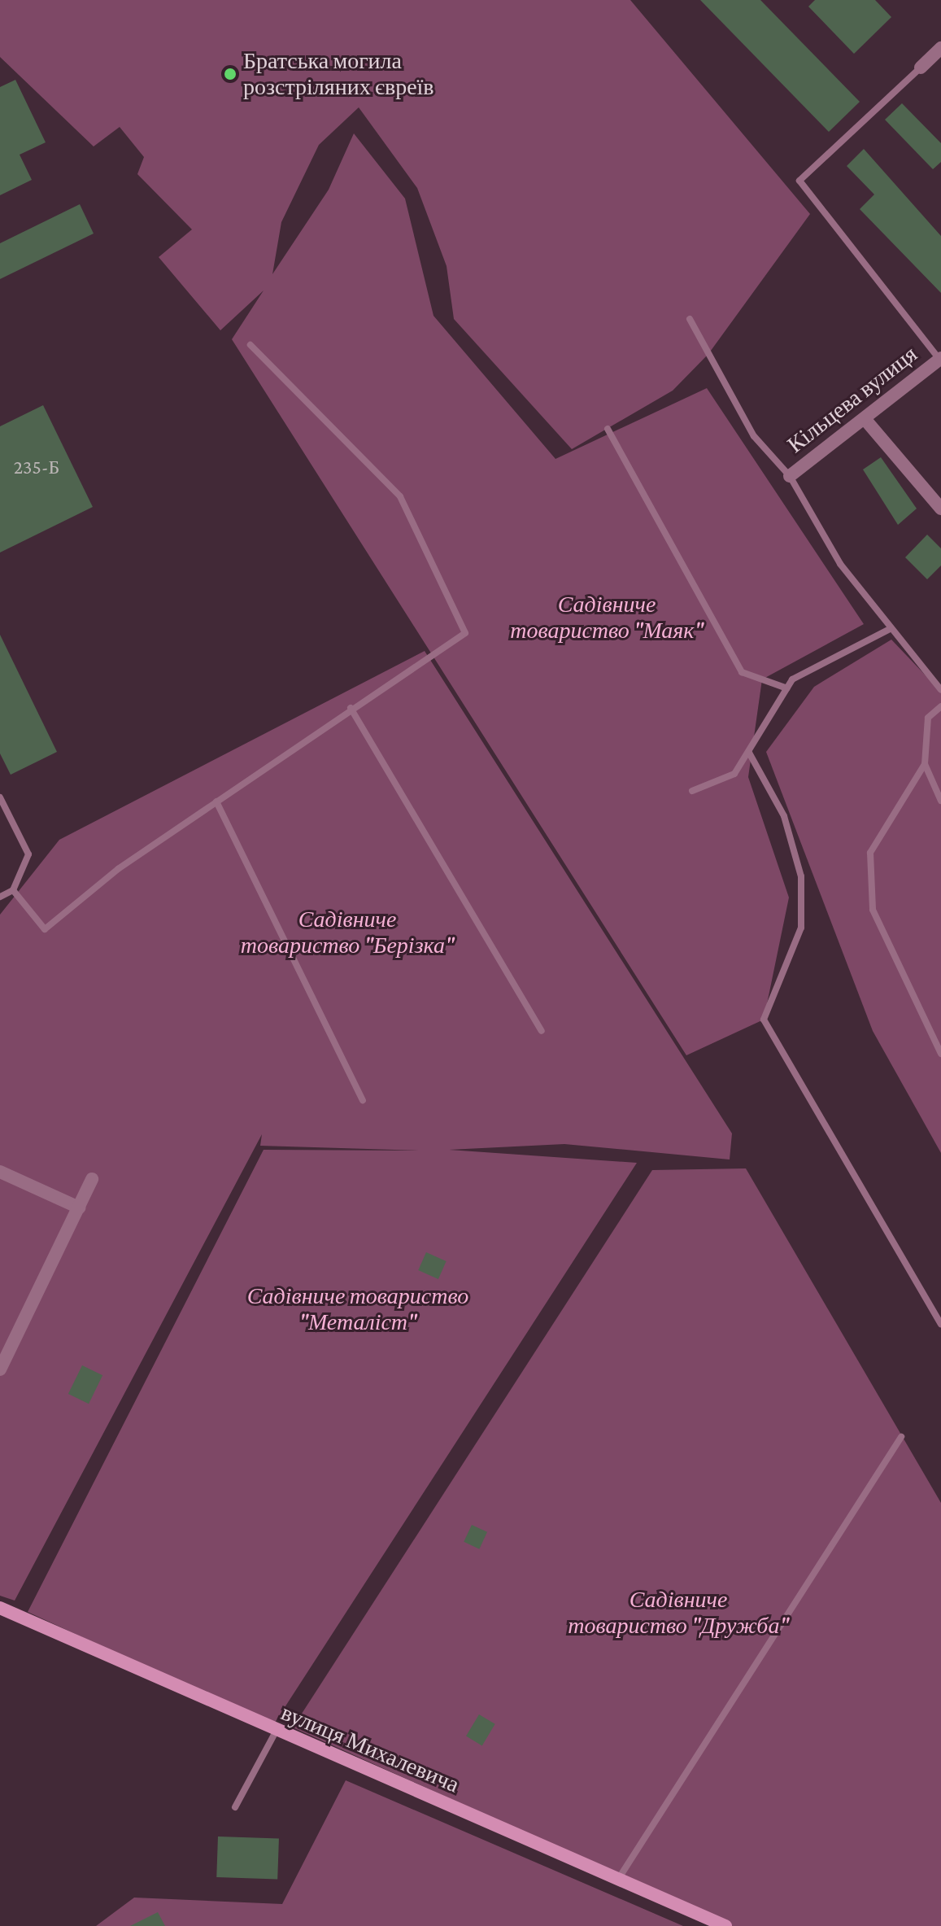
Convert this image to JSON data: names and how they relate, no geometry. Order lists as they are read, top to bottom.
{
  "streets": {
    "street": ["Кільцева вулиця", "вулиця Михалевича"]
  },
  "parks": [
    "Садівниче товариство \"Маяк\"",
    "Садівниче товариство \"Берізка\"",
    "Садівниче товариство \"Металіст\"",
    "Садівниче товариство \"Дружба\""
  ],
  "places": ["Братська могила розстріляних євреїв"],
  "house_numbers": ["235-Б"]
}
